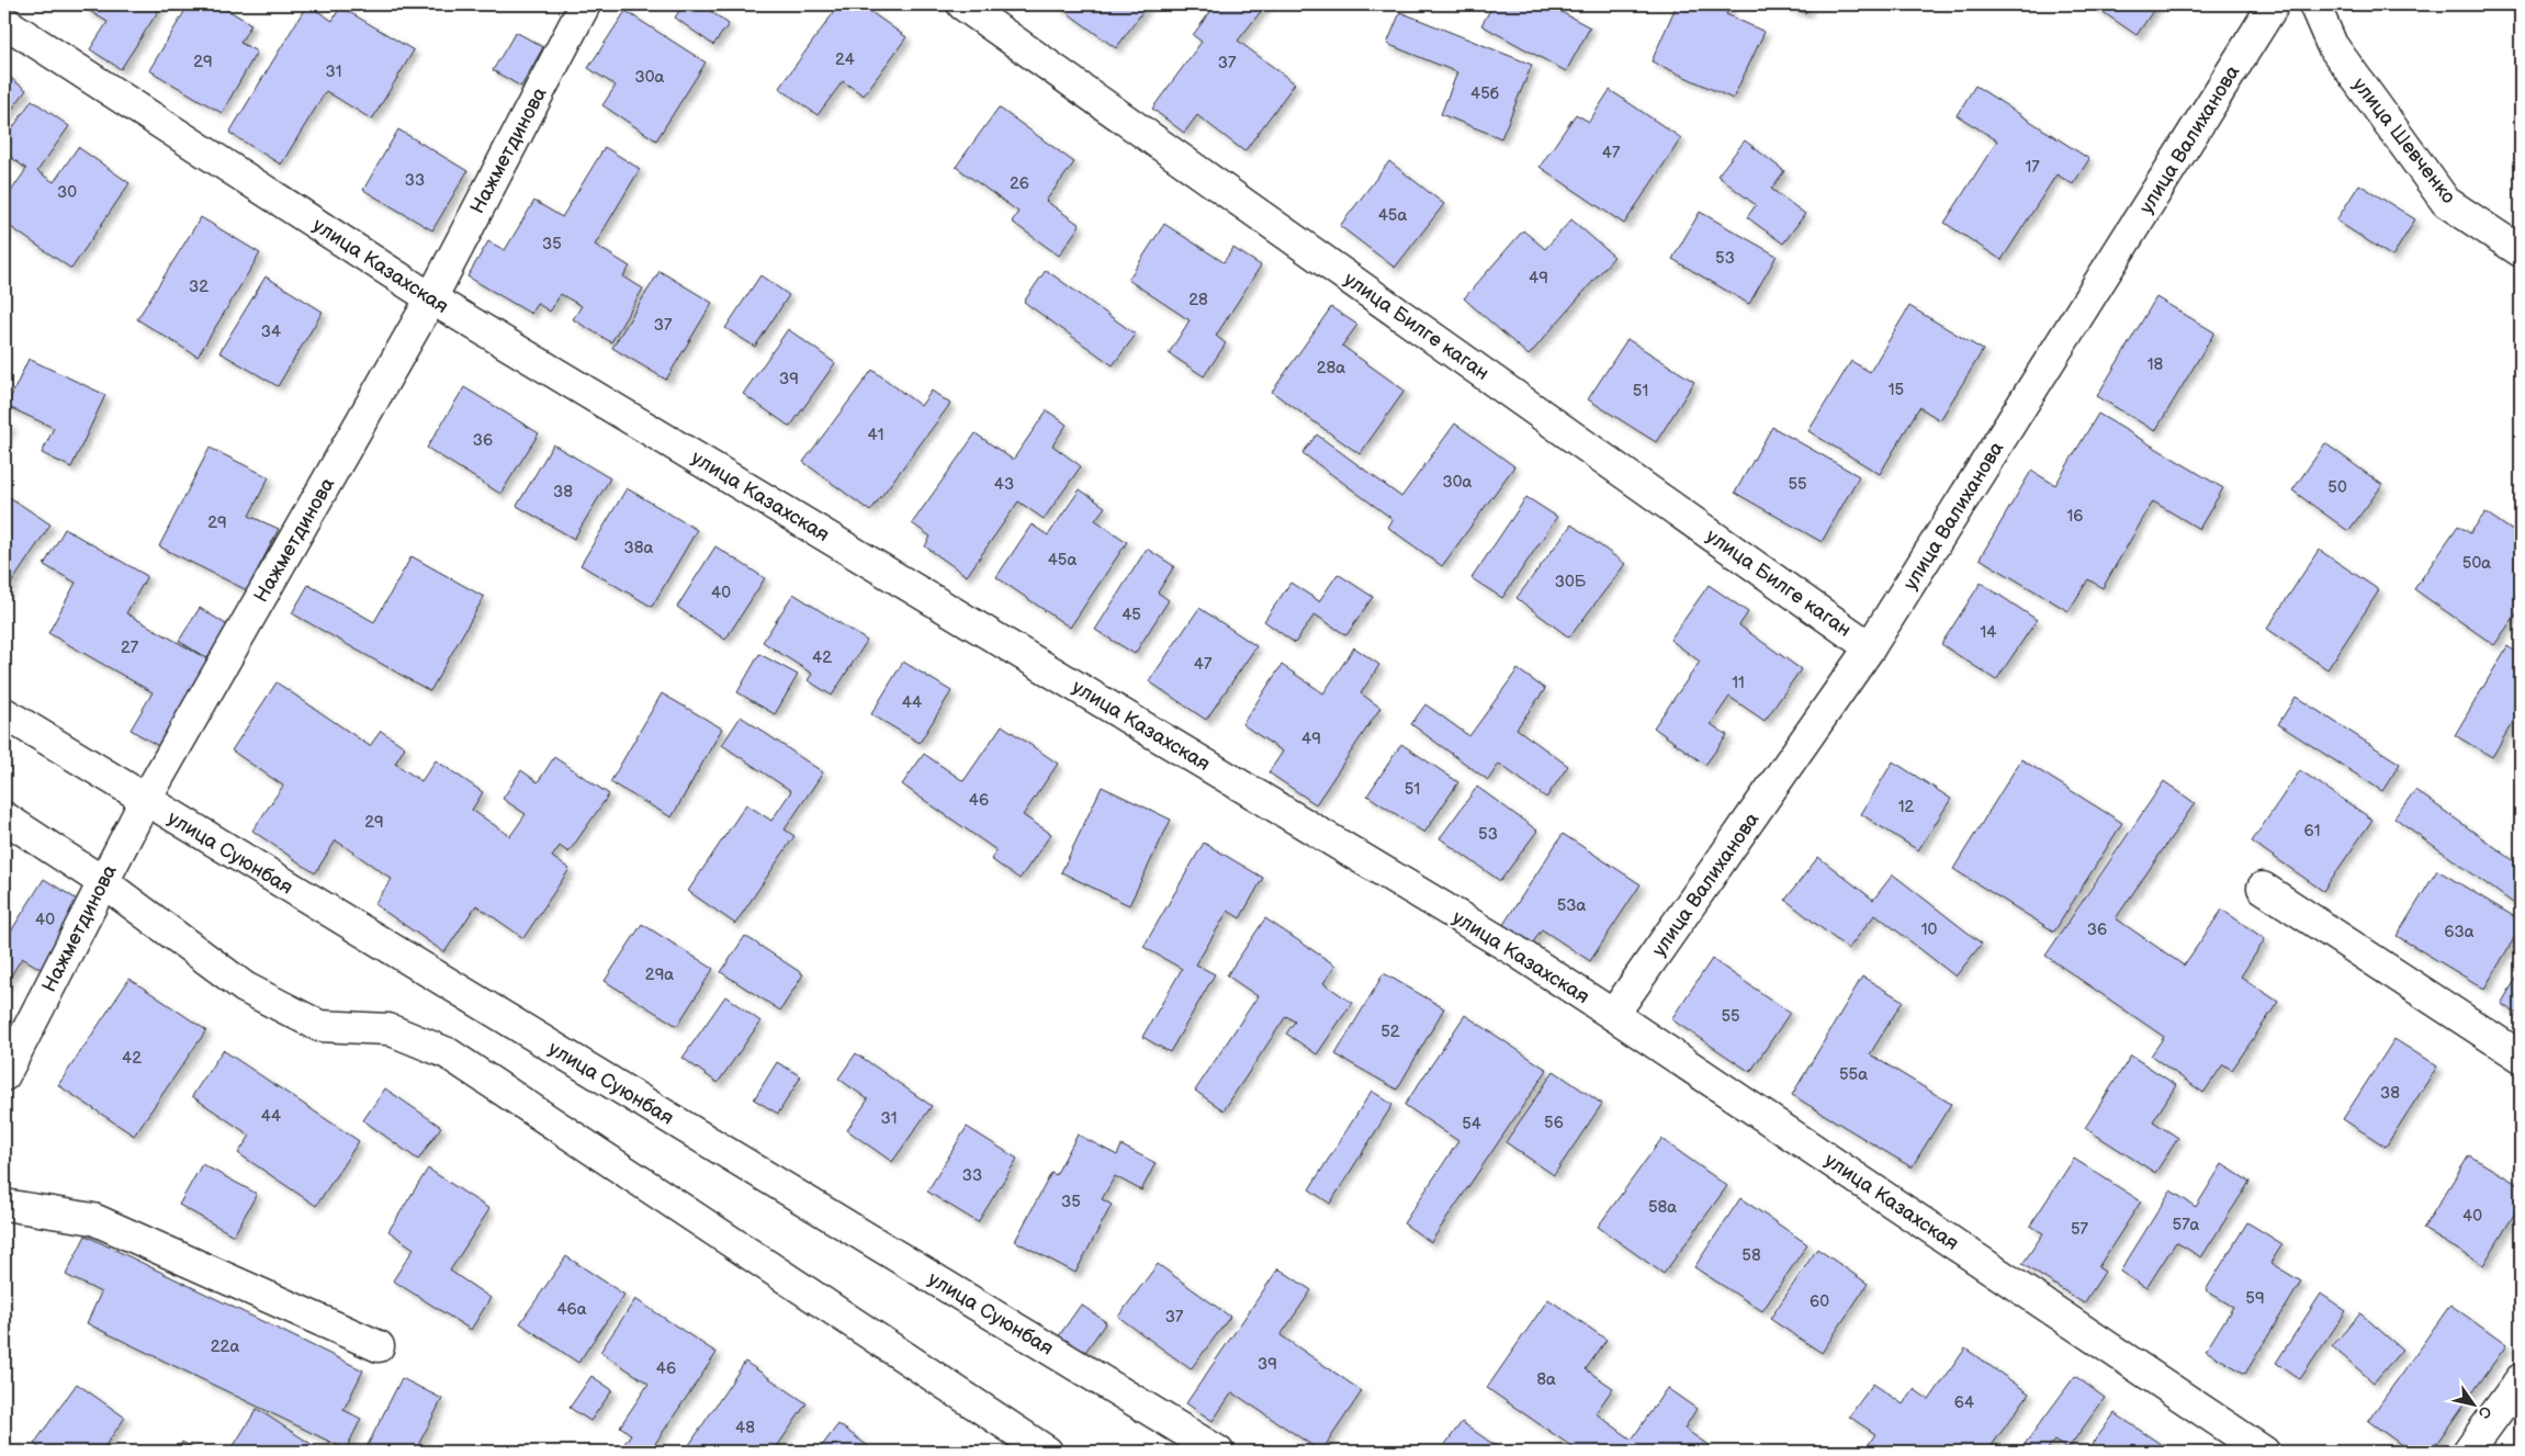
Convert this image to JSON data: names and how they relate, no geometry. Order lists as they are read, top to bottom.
{
  "streets": {
    "street": [
      "улица Валиханова",
      "улица Шевченко",
      "Нажметдинова",
      "улица Казахская",
      "улица Билге каган",
      "улица Суюнбая"
    ]
  },
  "crossings": [
    ["улица Валиханова", "улица Казахская"],
    ["улица Валиханова", "улица Билге каган"],
    ["Нажметдинова", "улица Казахская"],
    ["Нажметдинова", "улица Суюнбая"]
  ],
  "house_numbers": [
    "24",
    "29",
    "37",
    "31",
    "30а",
    "45б",
    "47",
    "17",
    "33",
    "26",
    "30",
    "45а",
    "35",
    "53",
    "49",
    "32",
    "28",
    "37",
    "34",
    "18",
    "28а",
    "39",
    "15",
    "51",
    "41",
    "36",
    "30а",
    "43",
    "55",
    "50",
    "38",
    "16",
    "29",
    "38а",
    "45а",
    "50а",
    "30Б",
    "40",
    "45",
    "14",
    "27",
    "42",
    "47",
    "11",
    "44",
    "49",
    "51",
    "46",
    "12",
    "29",
    "61",
    "53",
    "53а",
    "40",
    "10",
    "36",
    "63а",
    "29а",
    "55",
    "52",
    "42",
    "55а",
    "38",
    "44",
    "31",
    "56",
    "54",
    "33",
    "35",
    "58а",
    "40",
    "57а",
    "57",
    "58",
    "59",
    "60",
    "46а",
    "37",
    "22а",
    "39",
    "46",
    "8а",
    "64",
    "48"
  ],
  "north": "bottom right"
}
